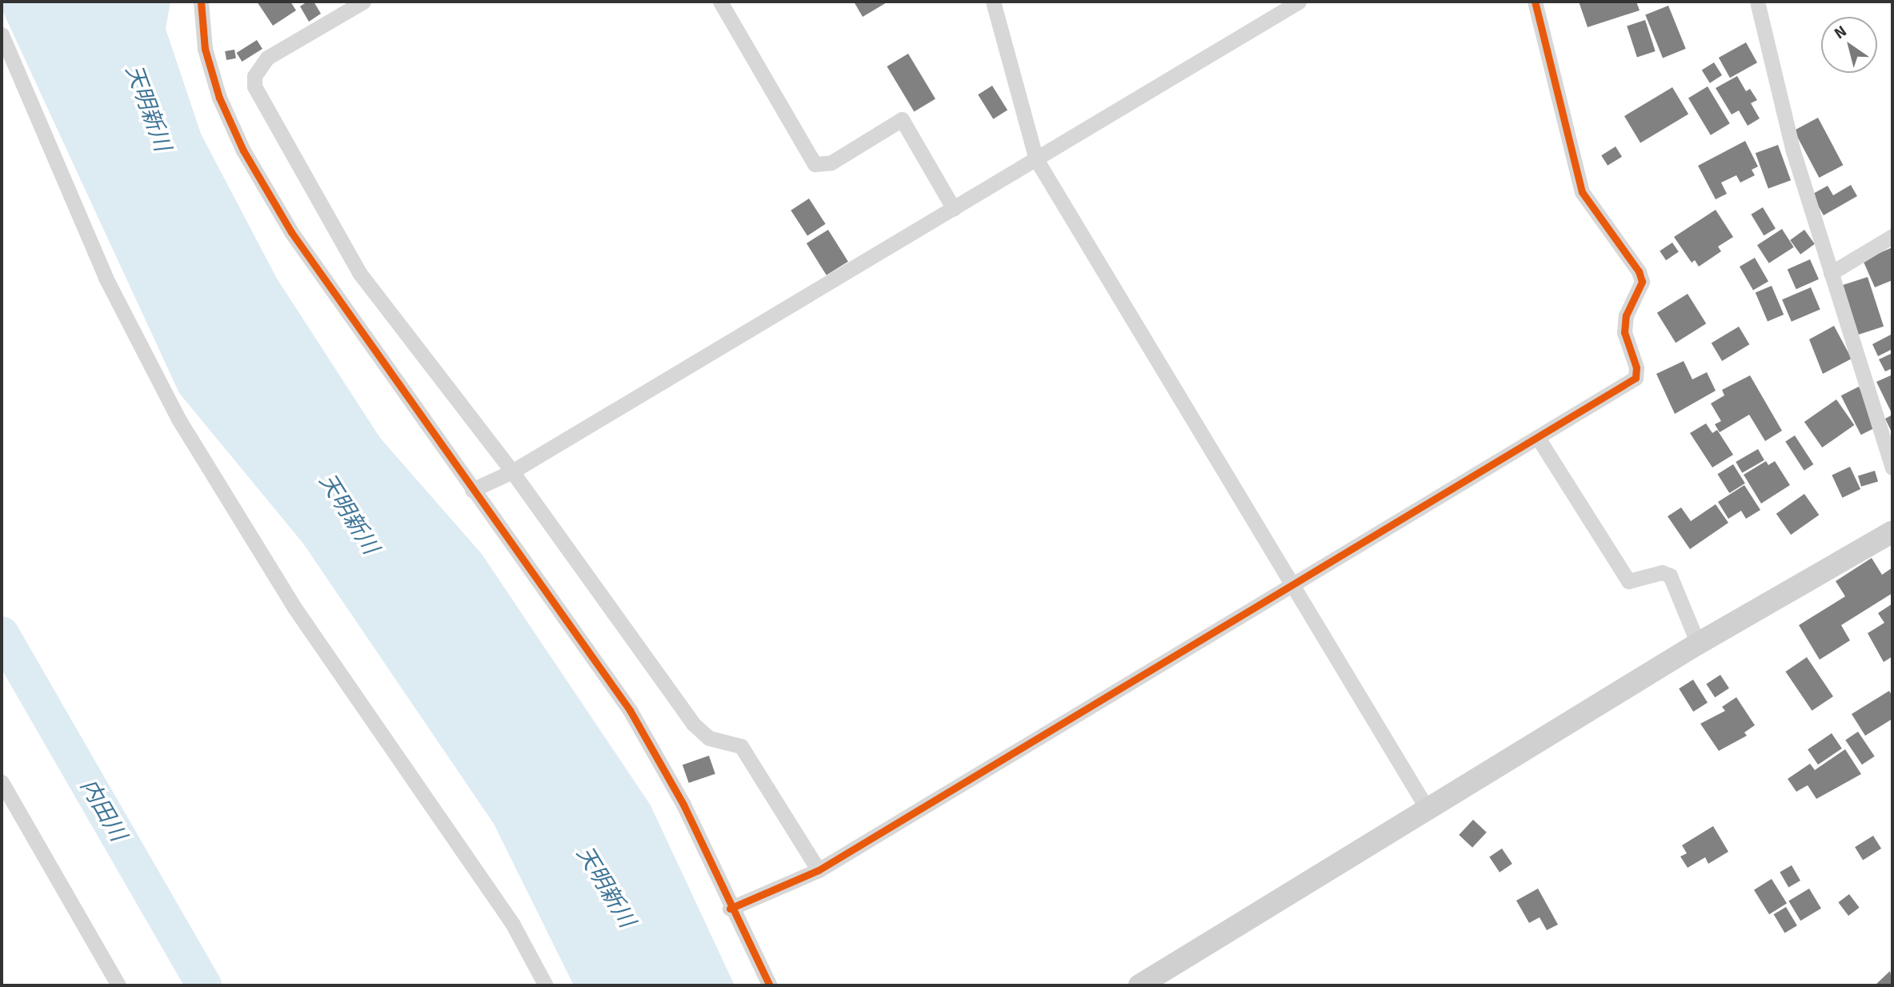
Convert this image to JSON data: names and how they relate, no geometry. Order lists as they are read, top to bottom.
{
  "water": ["天明新川", "内田川"],
  "north": "top left"
}
